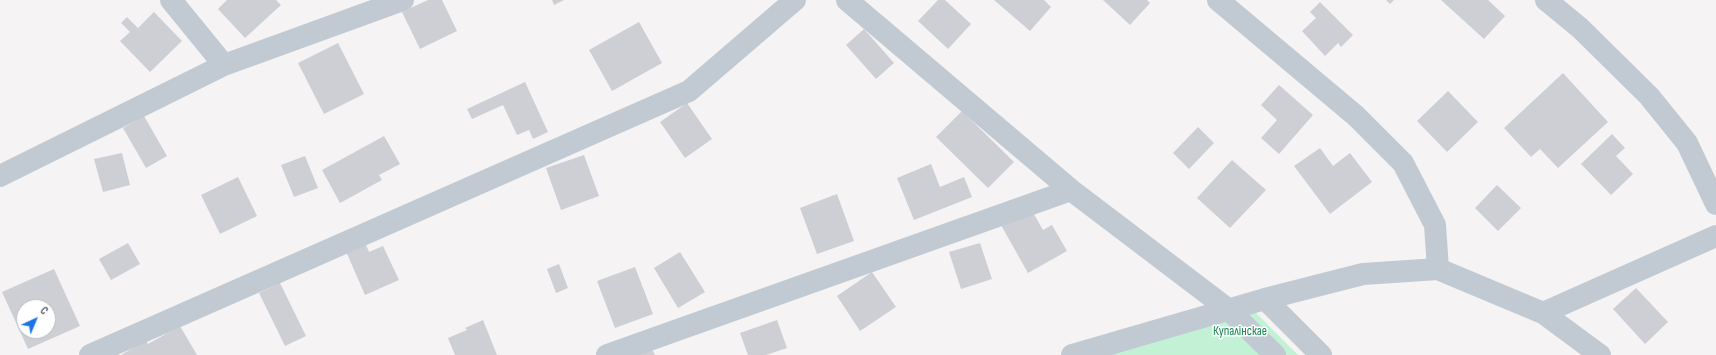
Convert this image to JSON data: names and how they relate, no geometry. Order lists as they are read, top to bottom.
{
  "parks": ["Купалінскае"],
  "north": "top right"
}
